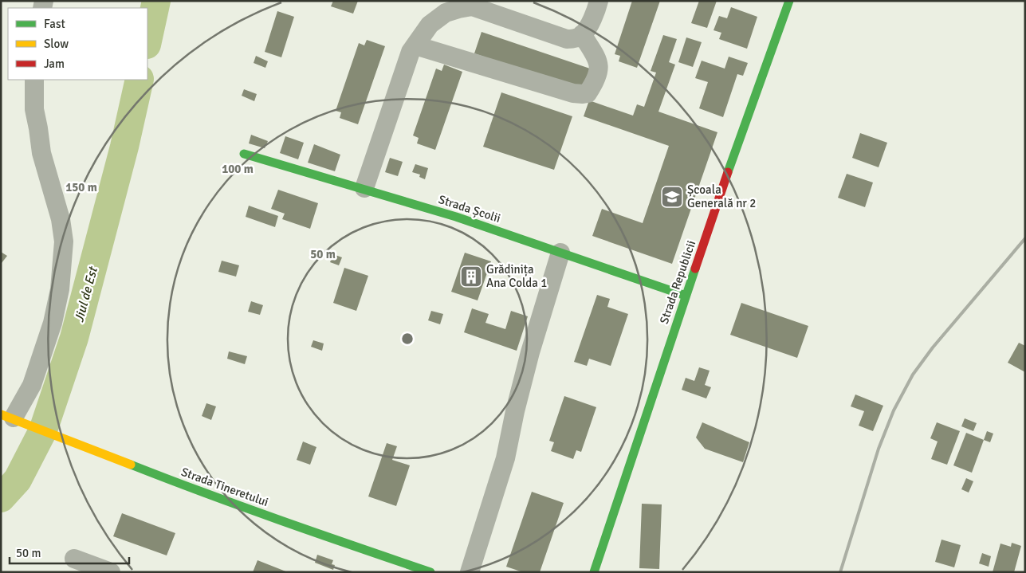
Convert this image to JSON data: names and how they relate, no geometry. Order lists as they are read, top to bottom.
{
  "streets": {
    "street": ["Strada Școlii", "Strada Republicii", "Strada Tineretului"]
  },
  "crossings": [
    ["Strada Școlii", "Strada Republicii"]
  ],
  "water": ["Jiul de Est"],
  "places": {
    "school or university": ["Școala Generală nr 2"],
    "building": ["Grădinița Ana Colda 1"]
  },
  "legend": ["Fast", "Slow", "Jam"],
  "scale_bar": "50 m",
  "rings": ["100 m", "150 m", "50 m"]
}
